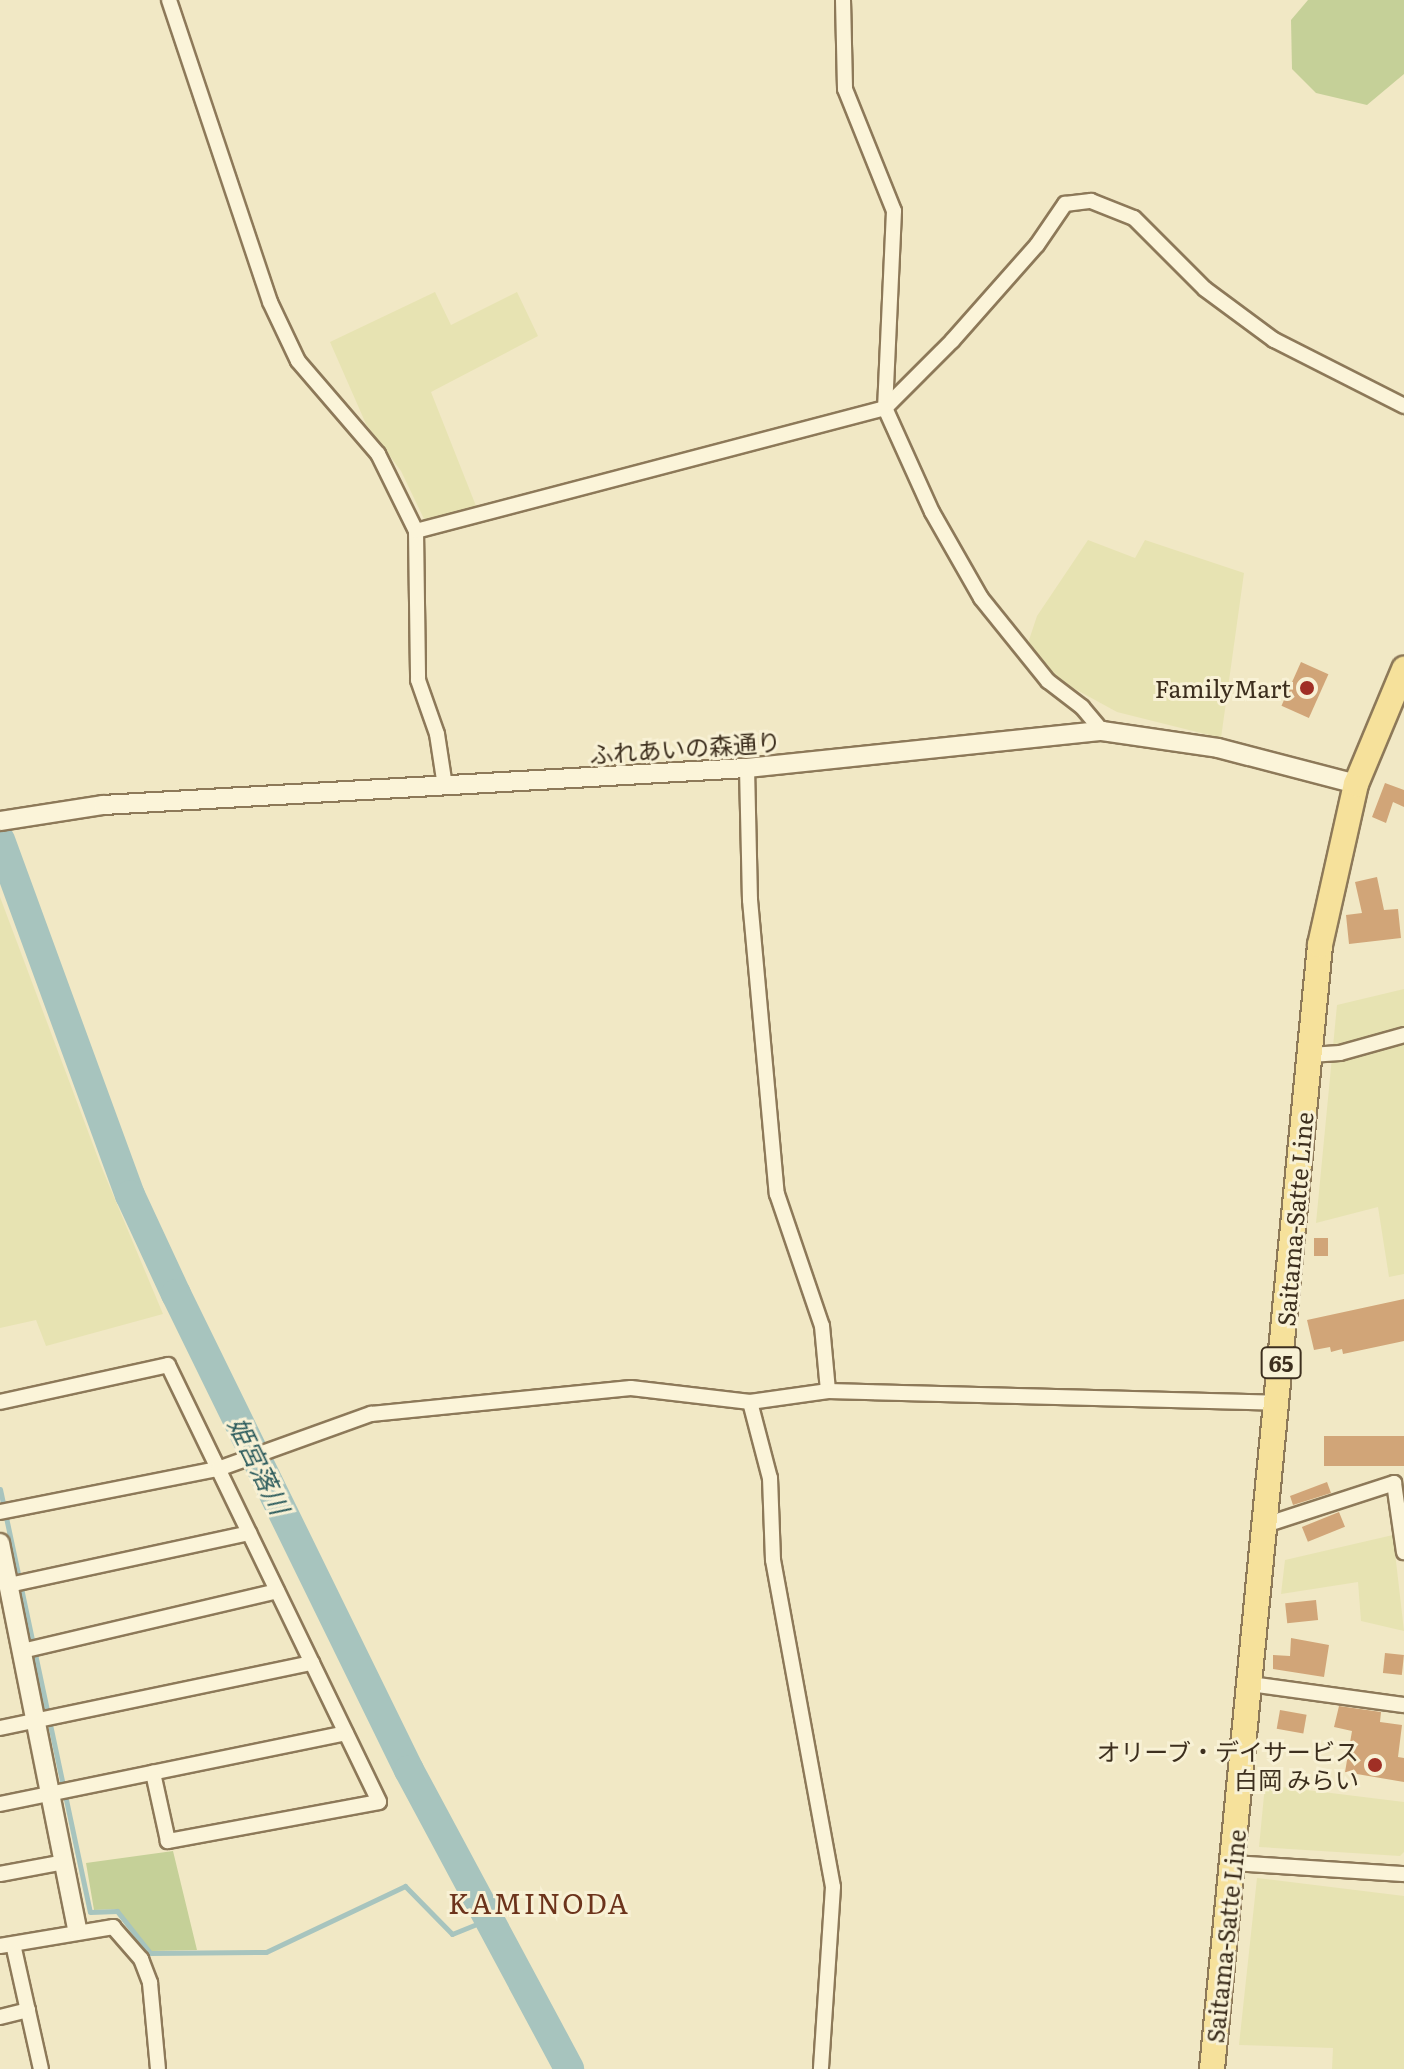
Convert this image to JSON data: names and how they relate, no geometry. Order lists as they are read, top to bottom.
{
  "streets": {
    "main road": ["Saitama-Satte Line", "65"],
    "street": ["ふれあいの森通り"]
  },
  "crossings": [
    ["ふれあいの森通り", "Saitama-Satte Line"]
  ],
  "districts": ["KAMINODA"],
  "water": ["姫宮落川"],
  "places": ["FamilyMart", "オリーブ・デイサービス 白岡 みらい"]
}
